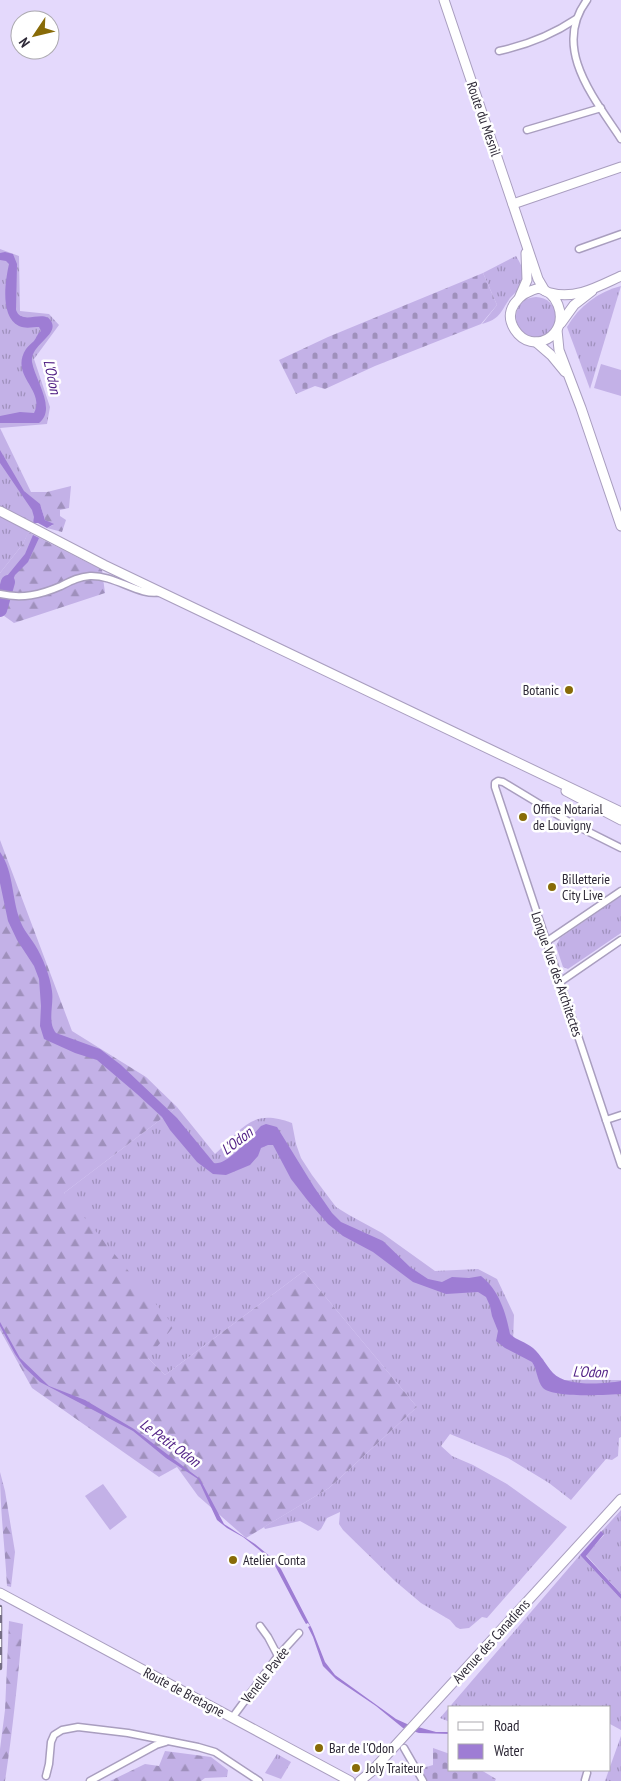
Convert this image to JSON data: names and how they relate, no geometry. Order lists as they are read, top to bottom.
{
  "streets": {
    "main road": ["Route du Mesnil", "Avenue des Canadiens", "Route de Bretagne"],
    "street": ["Longue Vue des Architectes", "Venelle Pavée"]
  },
  "crossings": [
    ["Venelle Pavée", "Route de Bretagne"]
  ],
  "water": ["L'Odon", "Le Petit Odon"],
  "places": [
    "Botanic",
    "Office Notarial de Louvigny",
    "Billetterie City Live",
    "Atelier Conta",
    "Bar de l'Odon",
    "Joly Traiteur"
  ],
  "legend": ["Road", "Water"],
  "north": "bottom left"
}
